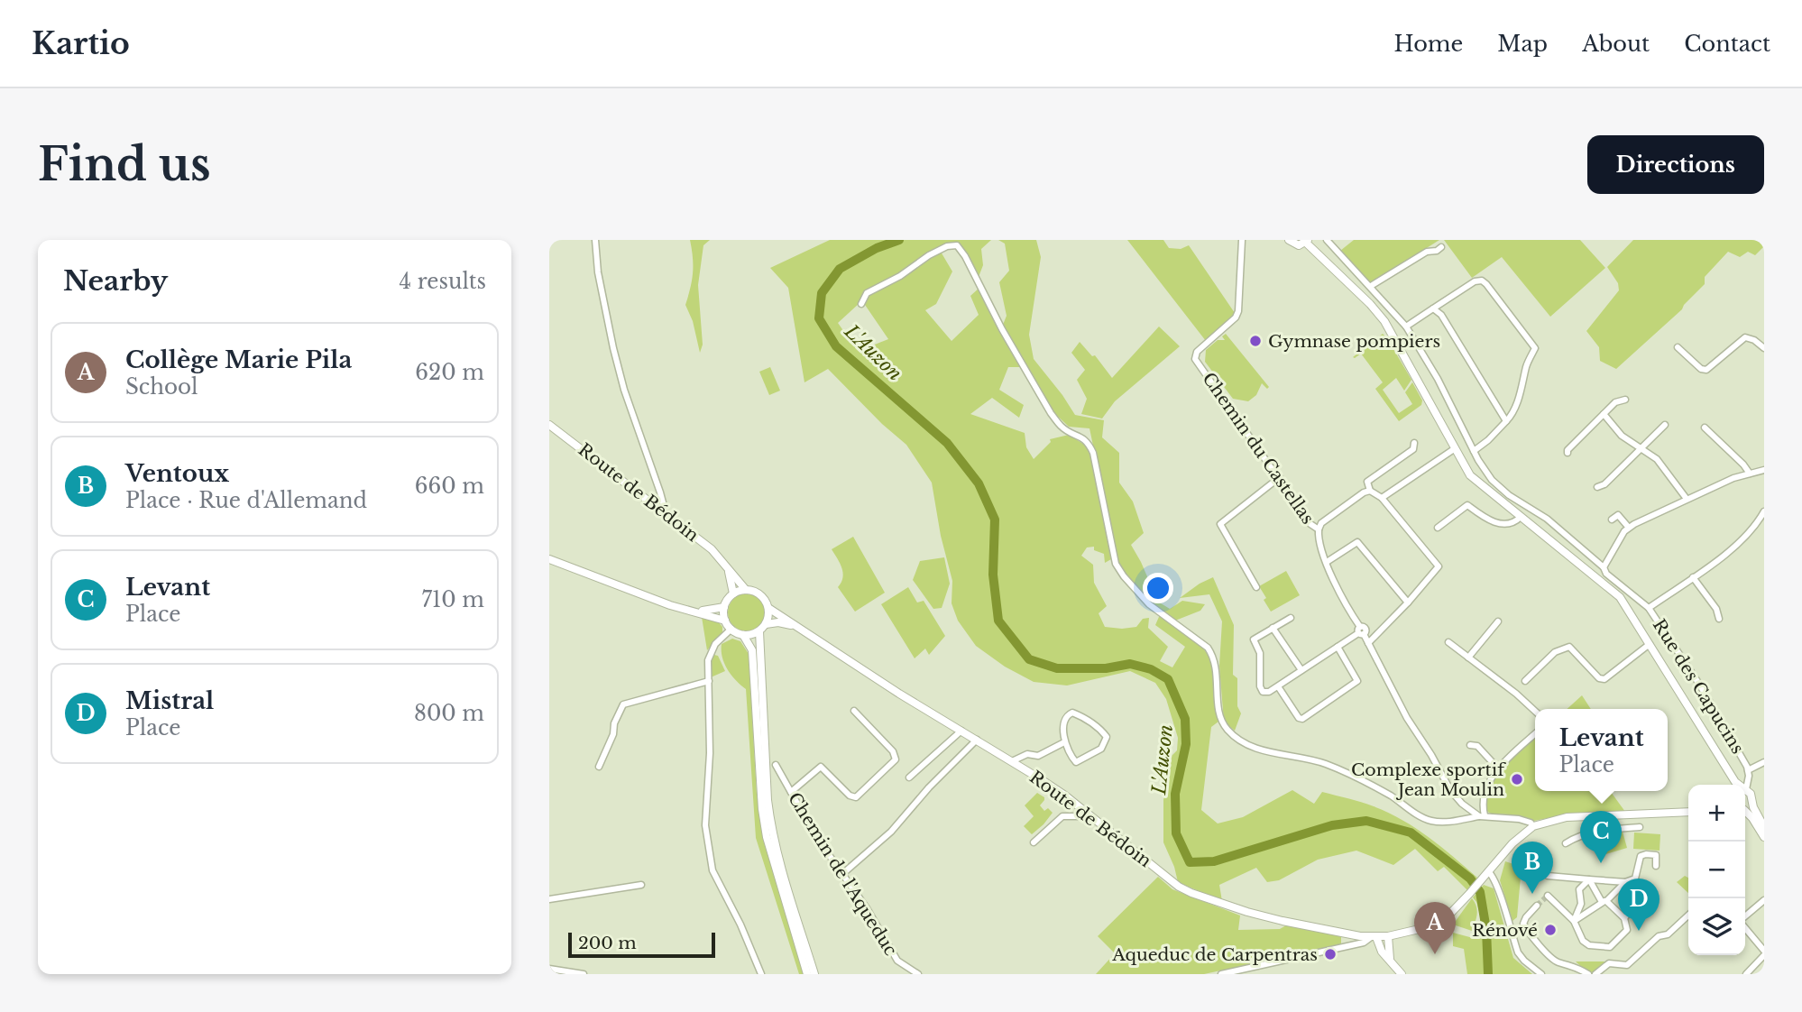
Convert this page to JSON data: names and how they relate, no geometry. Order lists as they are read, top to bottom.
{
  "streets": {
    "main road": ["Route de Bédoin"],
    "street": ["Chemin du Castellas", "Rue des Capucins", "Chemin de l'Aqueduc"]
  },
  "water": ["L'Auzon"],
  "places": [
    "Gymnase pompiers",
    "Complexe sportif Jean Moulin",
    "Rénové",
    "Aqueduc de Carpentras"
  ],
  "scale_bar": "200 m",
  "page": {
    "header": "Kartio",
    "nav": [
      "Home",
      "Map",
      "About",
      "Contact"
    ],
    "buttons": "Directions",
    "title": "Find us",
    "heading": ["Nearby", "4 results"],
    "list": [
      {
        "mark": "A",
        "name": "Collège Marie Pila",
        "note": "School",
        "value": "620 m"
      },
      {
        "mark": "B",
        "name": "Ventoux",
        "note": "Place · Rue d'Allemand",
        "value": "660 m"
      },
      {
        "mark": "C",
        "name": "Levant",
        "note": "Place",
        "value": "710 m"
      },
      {
        "mark": "D",
        "name": "Mistral",
        "note": "Place",
        "value": "800 m"
      }
    ],
    "popup": ["Levant", "Place"],
    "map_buttons": ["+", "−"],
    "pins": [
      "C",
      "B",
      "D",
      "A"
    ],
    "scale": "200 m"
  }
}
